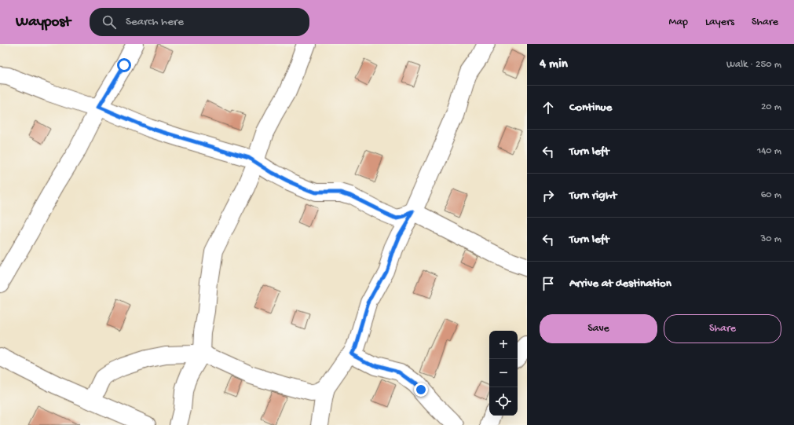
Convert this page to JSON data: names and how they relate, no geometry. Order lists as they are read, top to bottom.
{
  "page": {
    "header": "Waypost",
    "search": "Search here",
    "nav": ["Map", "Layers", "Share"],
    "heading": ["4 min", "Walk · 250 m"],
    "list": [
      ["Continue", "20 m"],
      ["Turn left", "140 m"],
      ["Turn right", "60 m"],
      ["Turn left", "30 m"],
      "Arrive at destination"
    ],
    "buttons": ["Save", "Share"],
    "map_buttons": ["+", "−"]
  }
}
